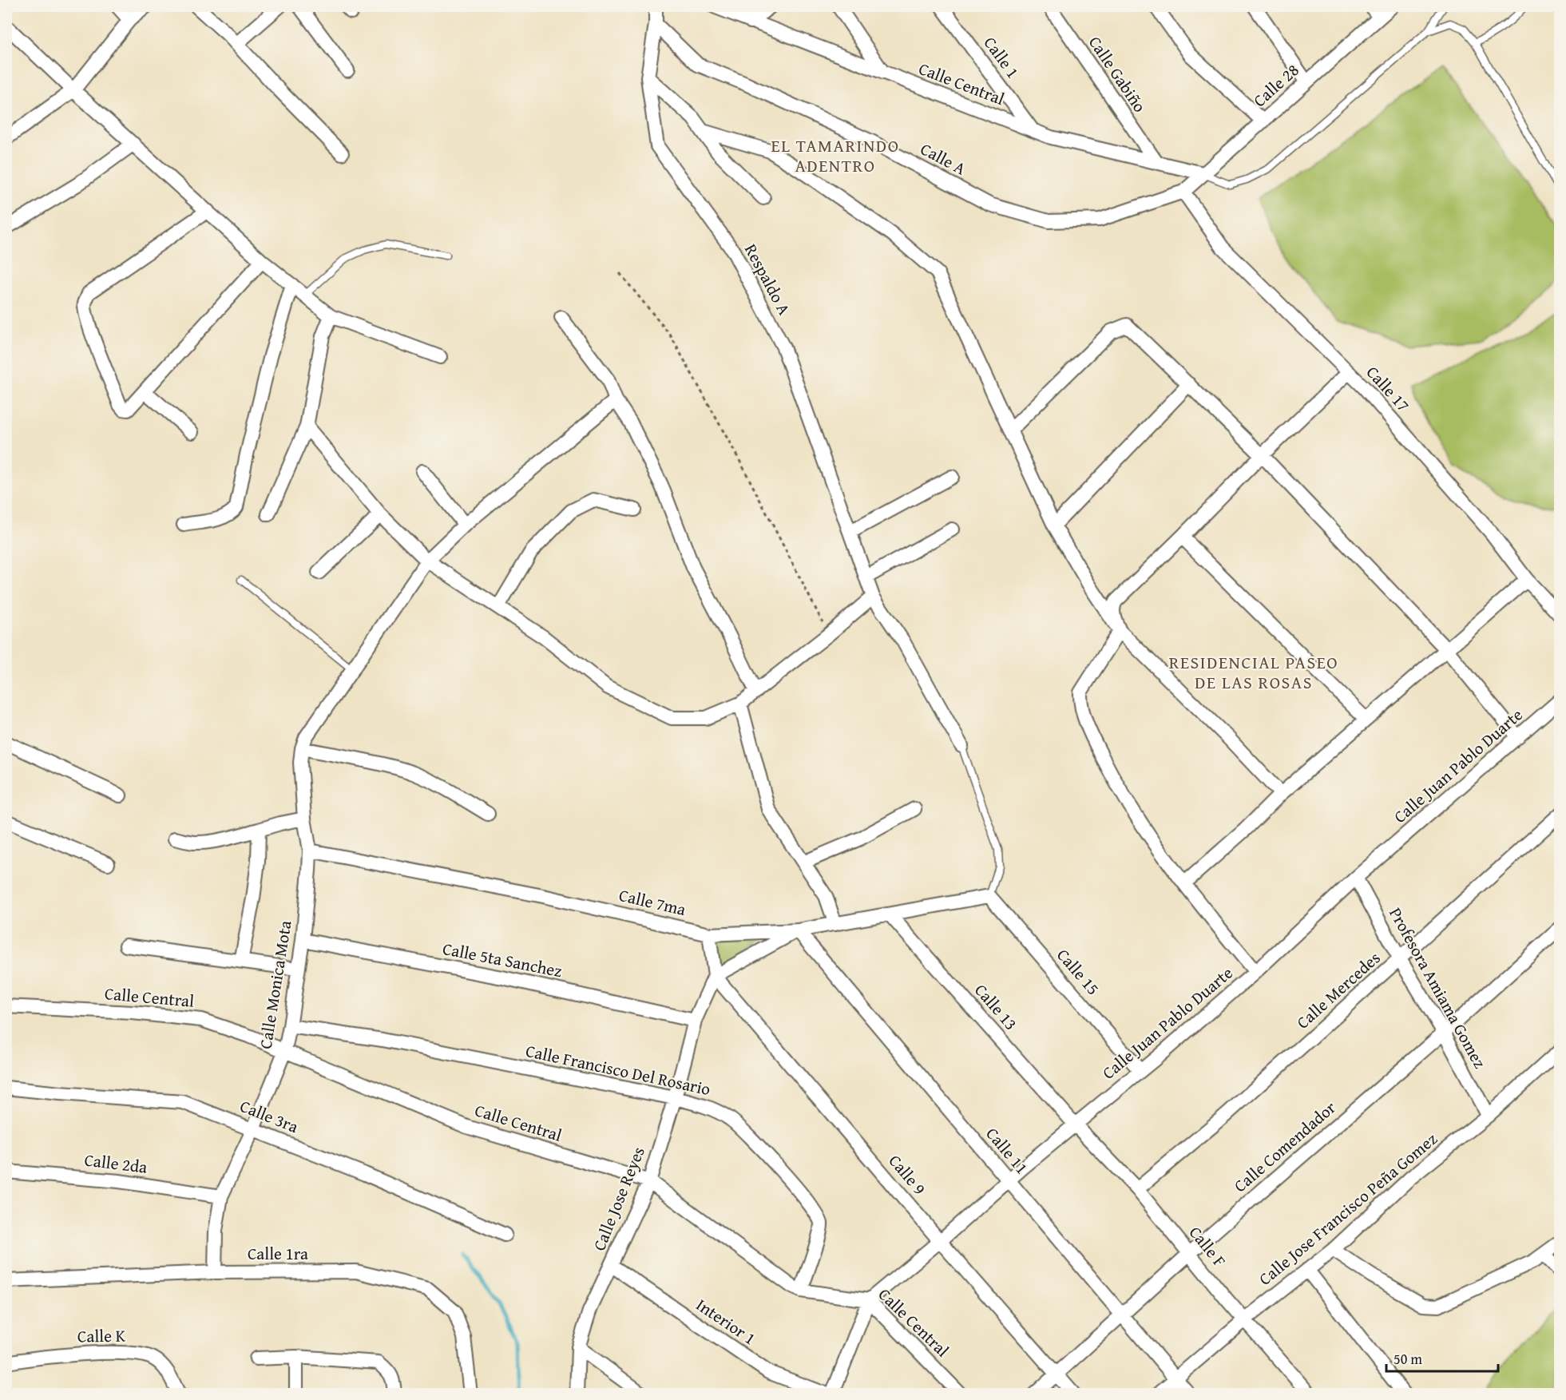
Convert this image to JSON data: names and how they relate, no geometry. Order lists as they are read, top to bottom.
{
  "streets": {
    "street": [
      "Calle 1",
      "Calle Gabiño",
      "Calle Central",
      "Calle 28",
      "Calle A",
      "Respaldo A",
      "Calle 17",
      "Calle Juan Pablo Duarte",
      "Calle 7ma",
      "Calle 5ta Sanchez",
      "Calle 15",
      "Calle Monica Mota",
      "Profesora Amiama Gomez",
      "Calle Mercedes",
      "Calle 13",
      "Calle Francisco Del Rosario",
      "Calle 3ra",
      "Calle Comendador",
      "Calle 11",
      "Calle 2da",
      "Calle 9",
      "Calle Jose Reyes",
      "Calle Jose Francisco Peña Gomez",
      "Calle F",
      "Calle 1ra",
      "Interior 1",
      "Calle K"
    ]
  },
  "crossings": [
    ["Calle 1", "Calle Central"],
    ["Calle Gabiño", "Calle Central"],
    ["Calle Central", "Calle 28"],
    ["Calle Central", "Calle Juan Pablo Duarte"],
    ["Calle Central", "Calle Monica Mota"],
    ["Calle Central", "Calle Francisco Del Rosario"],
    ["Calle Central", "Calle Jose Reyes"],
    ["Calle 28", "Calle A"],
    ["Calle 28", "Calle 17"],
    ["Calle A", "Respaldo A"],
    ["Calle A", "Calle 17"],
    ["Calle Juan Pablo Duarte", "Calle 15"],
    ["Calle Juan Pablo Duarte", "Profesora Amiama Gomez"],
    ["Calle Juan Pablo Duarte", "Calle 13"],
    ["Calle Juan Pablo Duarte", "Calle 11"],
    ["Calle Juan Pablo Duarte", "Calle 9"],
    ["Calle Juan Pablo Duarte", "Calle F"],
    ["Calle 7ma", "Calle 15"],
    ["Calle 7ma", "Calle Monica Mota"],
    ["Calle 7ma", "Calle 13"],
    ["Calle 7ma", "Calle 11"],
    ["Calle 5ta Sanchez", "Calle Monica Mota"],
    ["Calle 5ta Sanchez", "Calle Jose Reyes"],
    ["Calle Monica Mota", "Calle Francisco Del Rosario"],
    ["Calle Monica Mota", "Calle 3ra"],
    ["Calle Monica Mota", "Calle 2da"],
    ["Calle Monica Mota", "Calle 1ra"],
    ["Profesora Amiama Gomez", "Calle Mercedes"],
    ["Profesora Amiama Gomez", "Calle Comendador"],
    ["Profesora Amiama Gomez", "Calle Jose Francisco Peña Gomez"],
    ["Calle Mercedes", "Calle F"],
    ["Calle 13", "Calle F"],
    ["Calle Francisco Del Rosario", "Calle Jose Reyes"],
    ["Calle Comendador", "Calle 11"],
    ["Calle Comendador", "Calle 9"],
    ["Calle Comendador", "Calle F"],
    ["Calle 11", "Calle Jose Francisco Peña Gomez"],
    ["Calle 9", "Calle Jose Reyes"],
    ["Calle Jose Reyes", "Interior 1"],
    ["Calle Jose Francisco Peña Gomez", "Calle F"]
  ],
  "districts": ["EL TAMARINDO ADENTRO", "RESIDENCIAL PASEO DE LAS ROSAS"],
  "scale_bar": "50 m"
}
